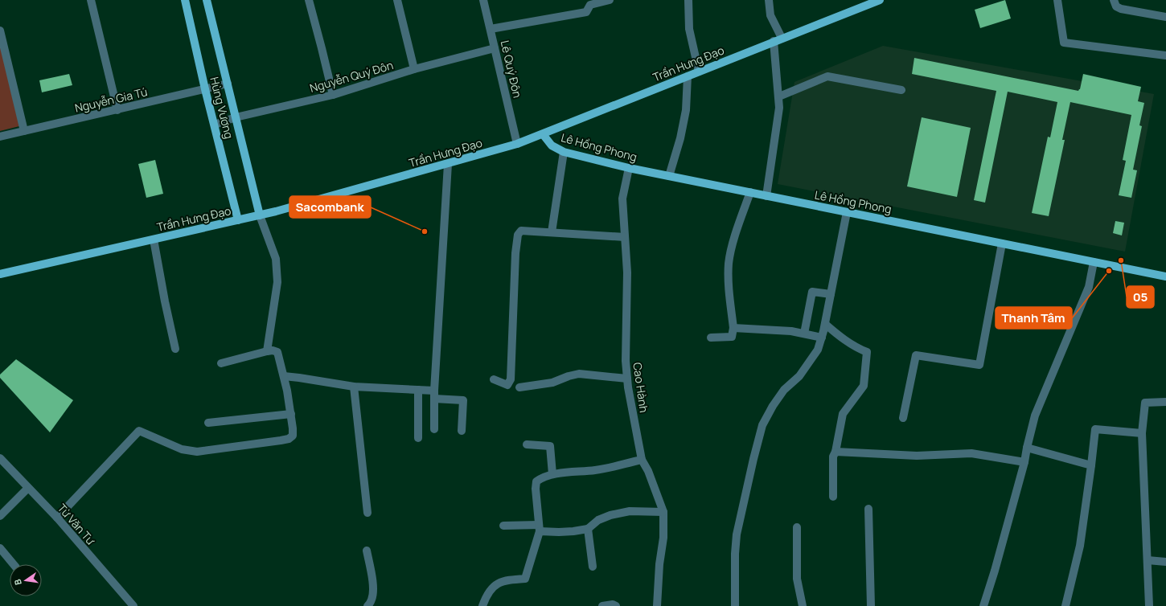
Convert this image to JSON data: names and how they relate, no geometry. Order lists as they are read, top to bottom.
{
  "streets": {
    "main road": ["Trần Hưng Đạo", "Hùng Vương", "Lê Hồng Phong"],
    "street": [
      "Lê Quý Đôn",
      "Nguyễn Quý Đôn",
      "Nguyễn Gia Tú",
      "Cao Hành",
      "Từ Văn Tư"
    ]
  },
  "crossings": [
    ["Trần Hưng Đạo", "Lê Quý Đôn"],
    ["Trần Hưng Đạo", "Hùng Vương"],
    ["Trần Hưng Đạo", "Lê Hồng Phong"],
    ["Lê Quý Đôn", "Nguyễn Quý Đôn"],
    ["Nguyễn Quý Đôn", "Hùng Vương"],
    ["Nguyễn Gia Tú", "Hùng Vương"],
    ["Lê Hồng Phong", "Cao Hành"]
  ],
  "places": ["Sacombank", "05", "Thanh Tâm"],
  "north": "left"
}
